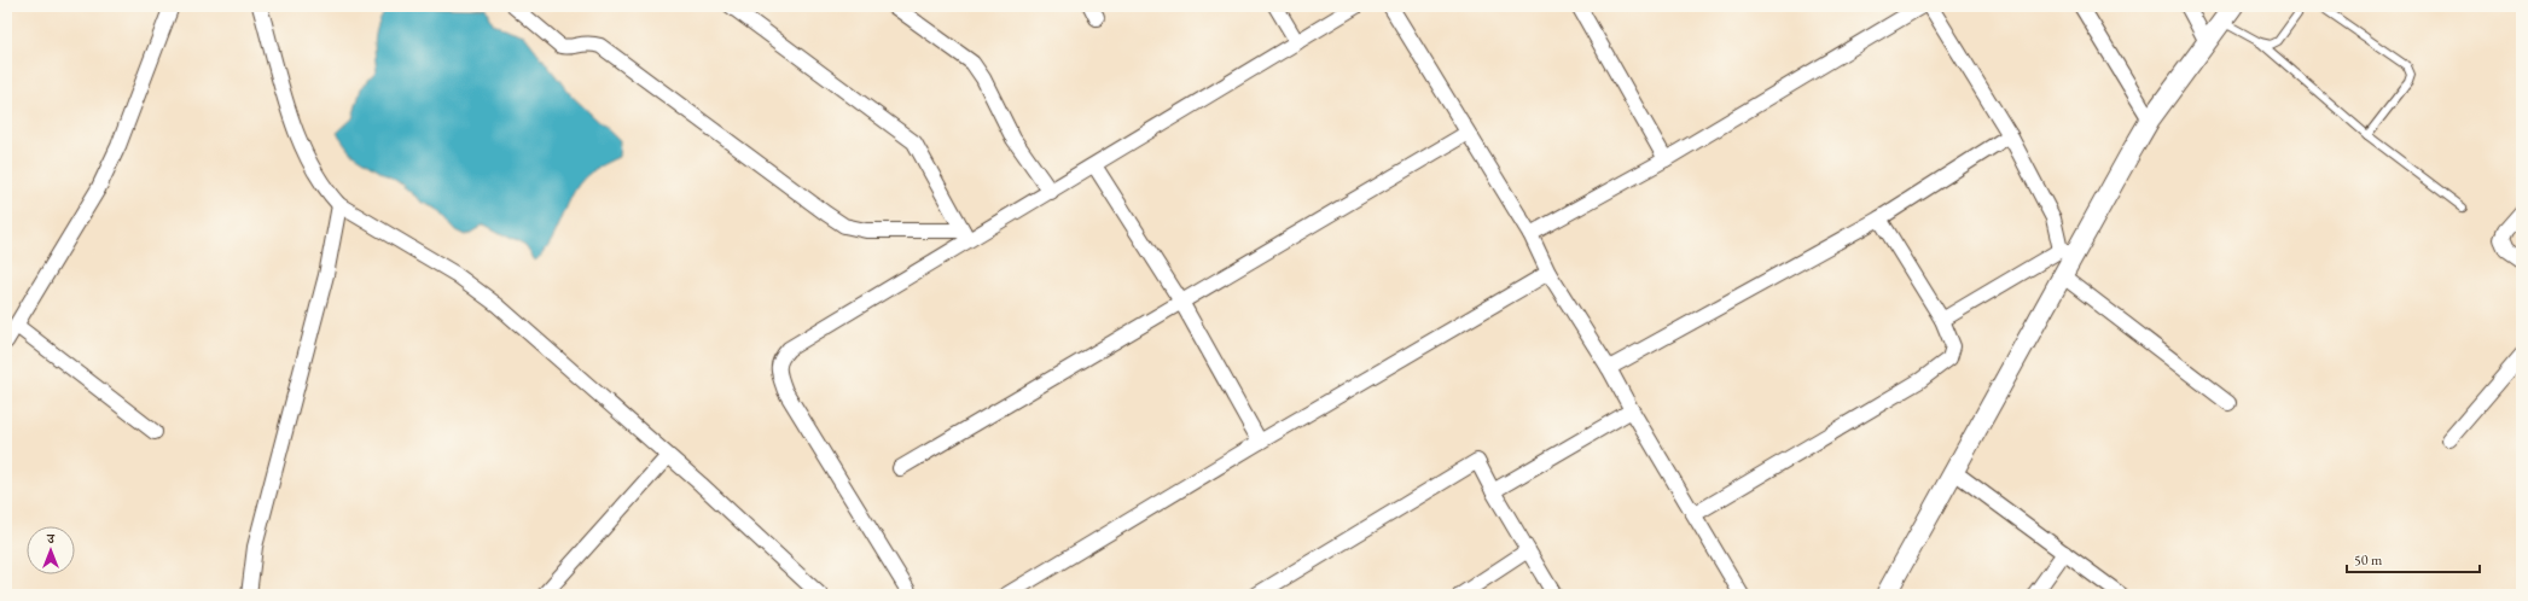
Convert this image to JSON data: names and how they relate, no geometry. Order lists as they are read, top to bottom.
{
  "scale_bar": "50 m",
  "north": "top"
}
